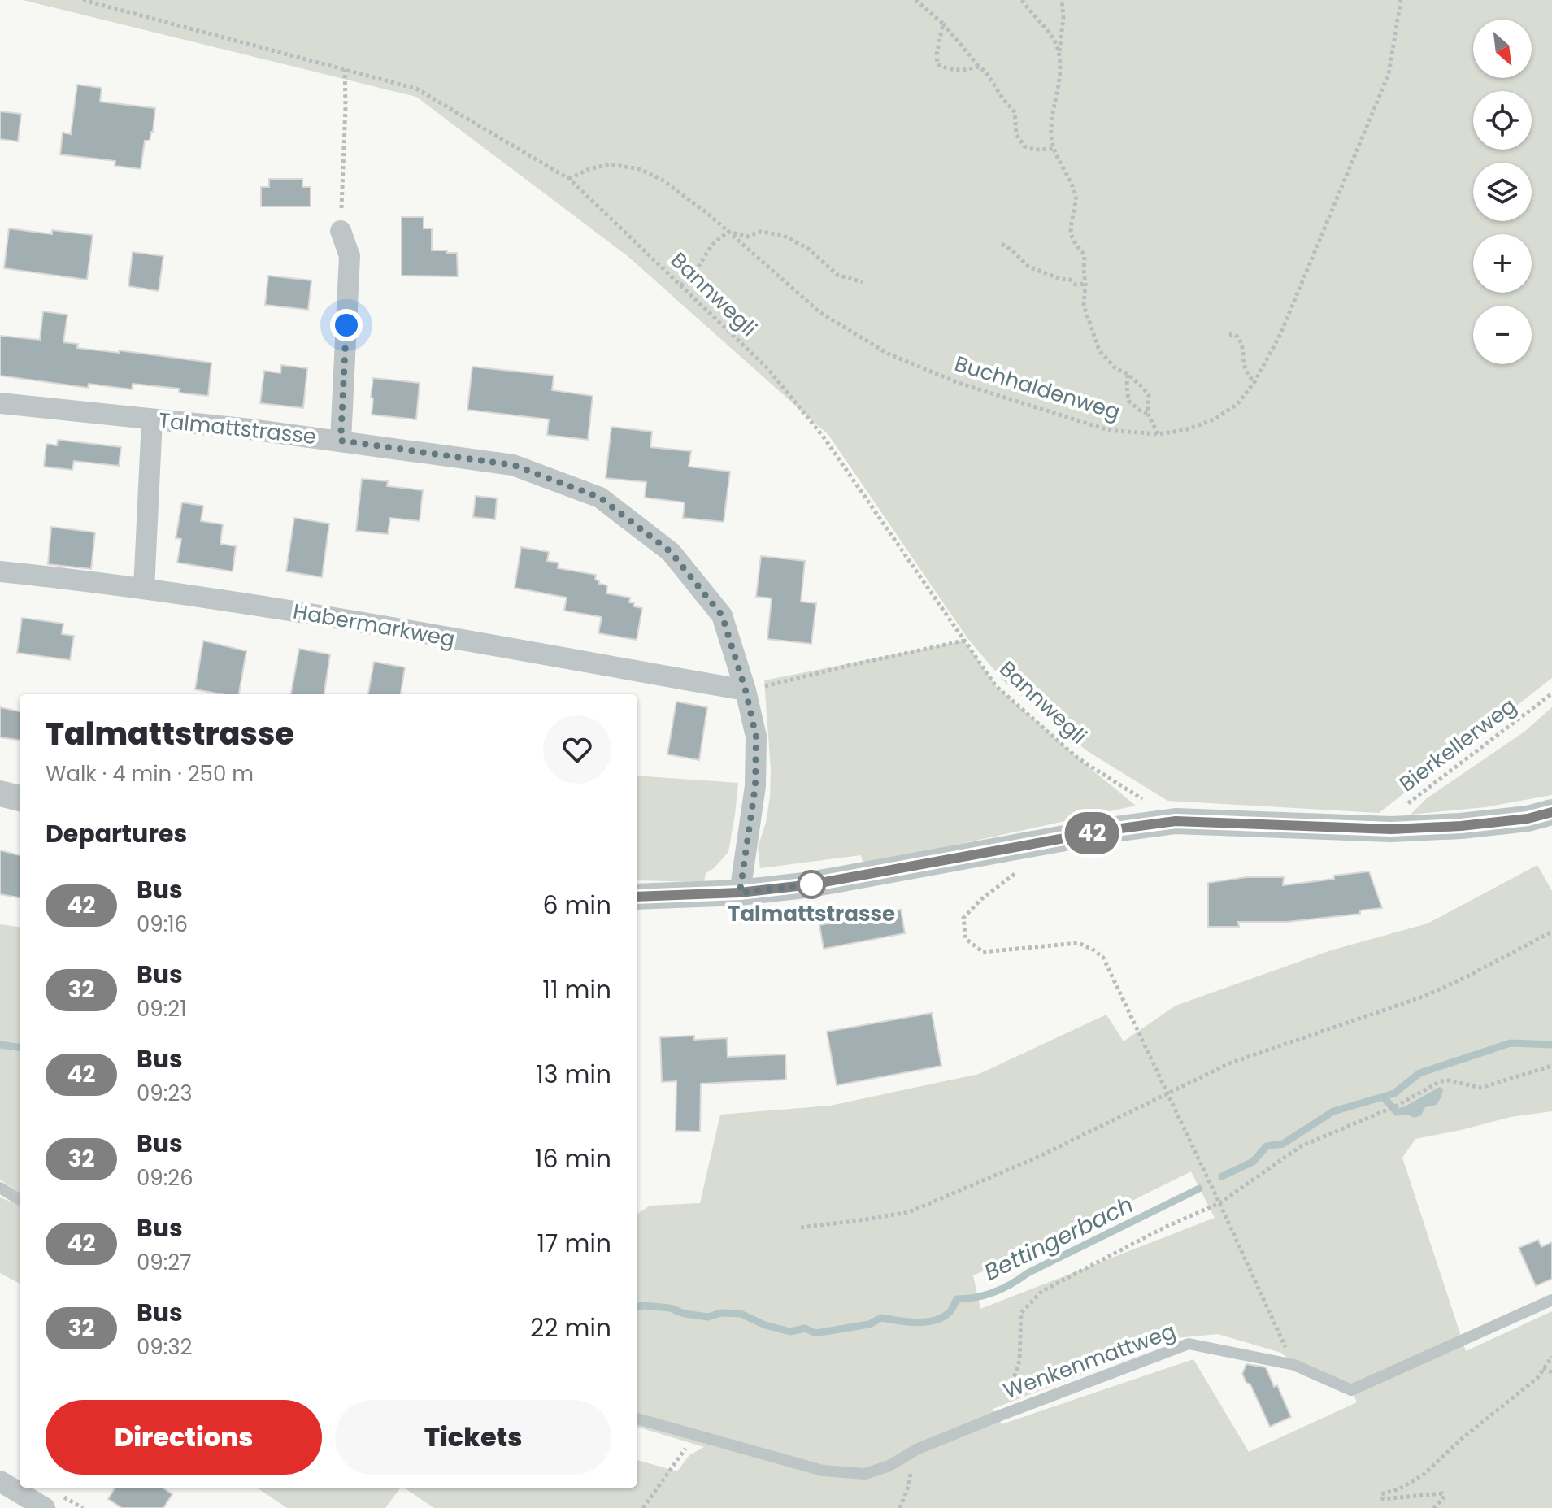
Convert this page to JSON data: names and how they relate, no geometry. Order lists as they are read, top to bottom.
{
  "streets": {
    "street": ["Talmattstrasse", "Habermarkweg"],
    "lane": ["Wenkenmattweg"],
    "path": ["Bannwegli", "Buchhaldenweg", "Bierkellerweg"]
  },
  "crossings": [
    ["Bannwegli", "Buchhaldenweg"],
    ["Talmattstrasse", "Habermarkweg"]
  ],
  "water": ["Bettingerbach"],
  "places": ["Talmattstrasse"],
  "lines": ["bus line 42"],
  "north": "bottom right",
  "page": {
    "on_map": "42",
    "map_buttons": ["+", "−"],
    "heading": [
      ["Talmattstrasse", "Walk · 4 min · 250 m"],
      "Departures"
    ],
    "list": [
      {
        "mark": "42",
        "name": "Bus",
        "note": "09:16",
        "value": "6 min"
      },
      {
        "mark": "32",
        "name": "Bus",
        "note": "09:21",
        "value": "11 min"
      },
      {
        "mark": "42",
        "name": "Bus",
        "note": "09:23",
        "value": "13 min"
      },
      {
        "mark": "32",
        "name": "Bus",
        "note": "09:26",
        "value": "16 min"
      },
      {
        "mark": "42",
        "name": "Bus",
        "note": "09:27",
        "value": "17 min"
      },
      {
        "mark": "32",
        "name": "Bus",
        "note": "09:32",
        "value": "22 min"
      }
    ],
    "buttons": ["Directions", "Tickets"]
  }
}
